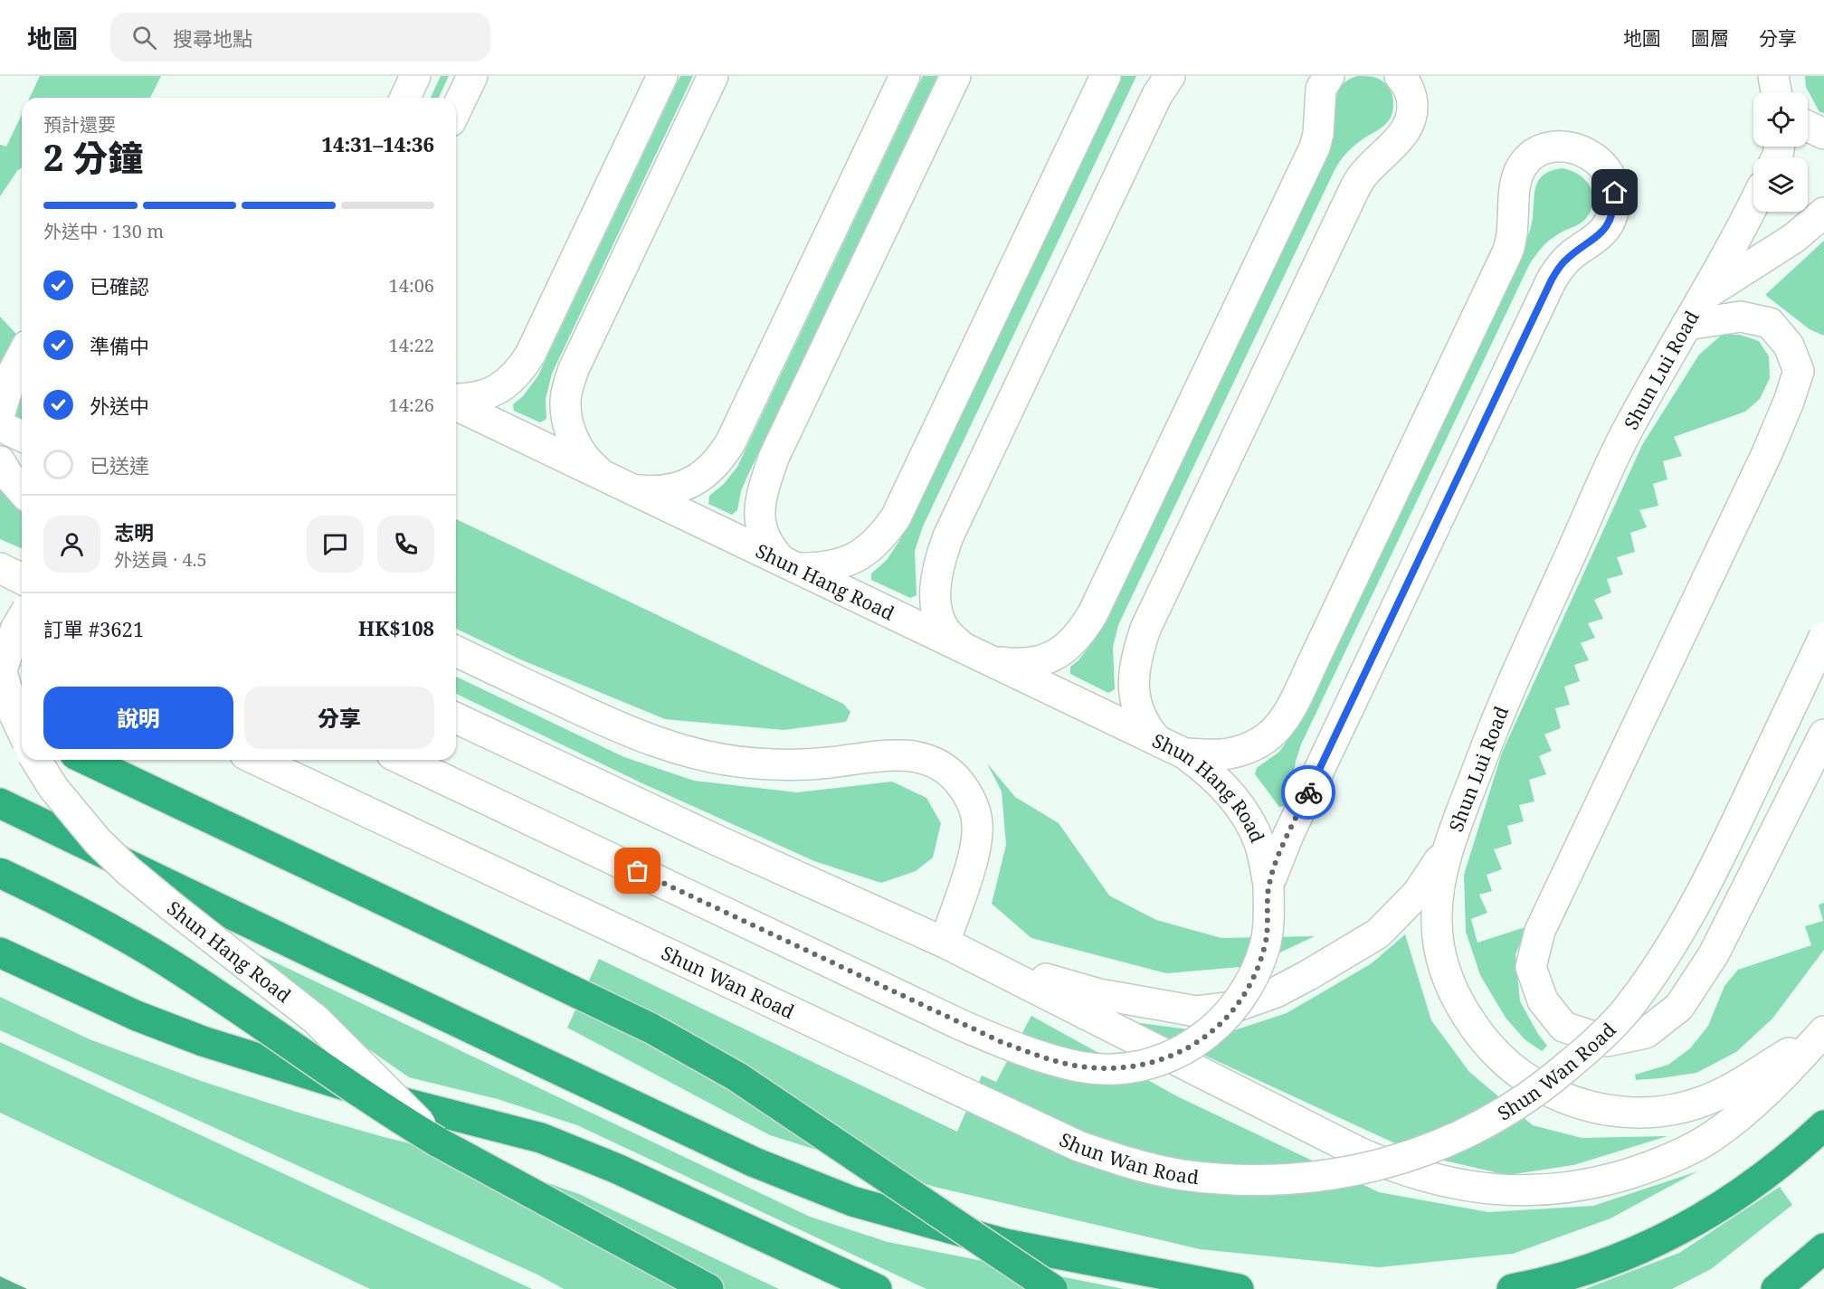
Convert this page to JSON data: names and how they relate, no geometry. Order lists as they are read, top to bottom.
{
  "streets": {
    "lane": ["Shun Lui Road", "Shun Hang Road", "Shun Wan Road"]
  },
  "page": {
    "header": "地圖",
    "search": "搜尋地點",
    "nav": ["地圖", "圖層", "分享"],
    "heading": ["2 分鐘", "預計還要", "14:31–14:36"],
    "panel": [
      "志明",
      "外送員 · 4.5",
      "訂單 #3621",
      "HK$108"
    ],
    "bar": "外送中 · 130 m",
    "list": [
      ["已確認", "14:06"],
      ["準備中", "14:22"],
      ["外送中", "14:26"],
      "已送達"
    ],
    "buttons": ["說明", "分享"]
  }
}
